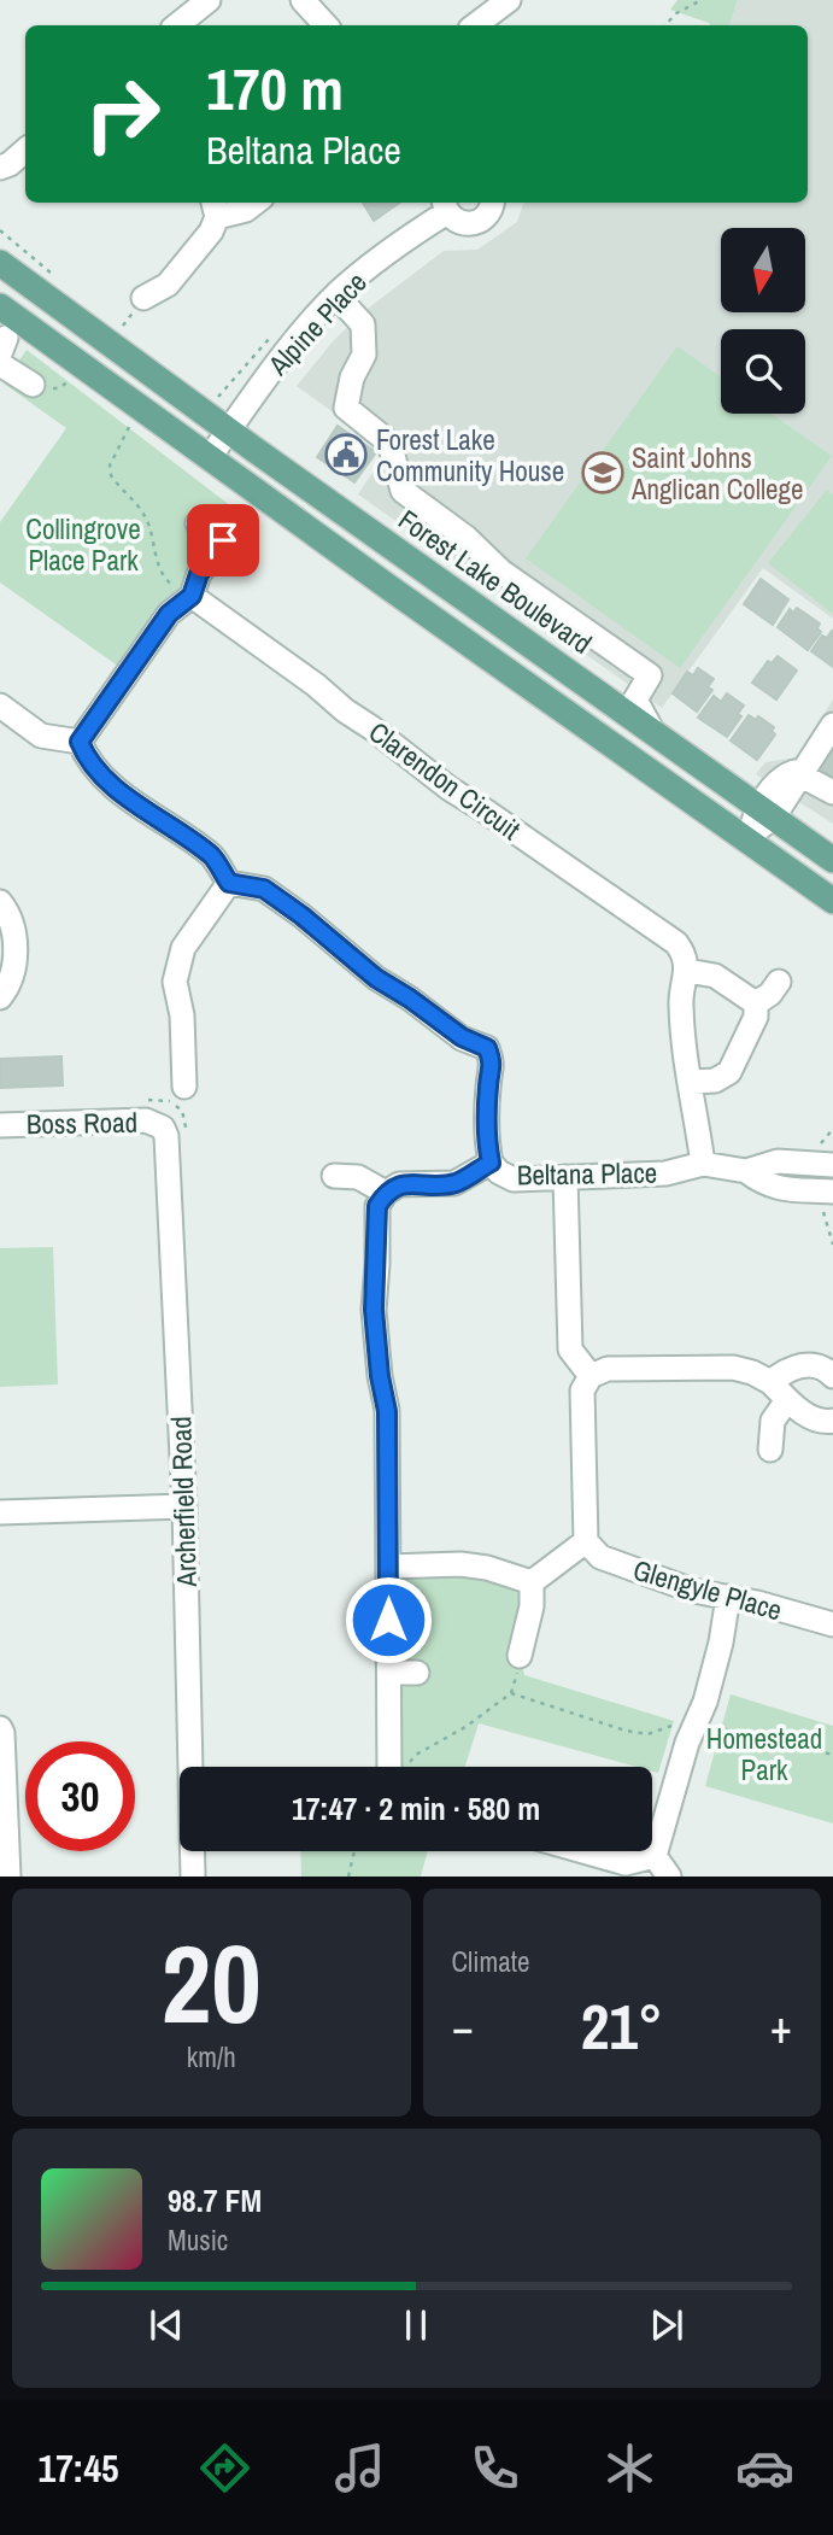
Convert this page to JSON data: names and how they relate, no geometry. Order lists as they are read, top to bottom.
{
  "streets": {
    "main road": ["Forest Lake Boulevard"],
    "street": [
      "Alpine Place",
      "Clarendon Circuit",
      "Boss Road",
      "Beltana Place",
      "Archerfield Road",
      "Glengyle Place"
    ]
  },
  "crossings": [
    ["Alpine Place", "Forest Lake Boulevard"],
    ["Boss Road", "Archerfield Road"]
  ],
  "parks": ["Collingrove Place Park", "Homestead Park"],
  "places": {
    "public building": ["Forest Lake Community House"],
    "school or university": ["Saint Johns Anglican College"]
  },
  "north": "bottom",
  "page": {
    "turn": ["170 m", "Beltana Place"],
    "limit": "30",
    "trip": "17:47 · 2 min · 580 m",
    "tile": [
      ["20", "km/h"],
      "Climate"
    ],
    "heat": ["−", "21°", "+"],
    "song": ["98.7 FM", "Music"],
    "tabs": "17:45"
  }
}
